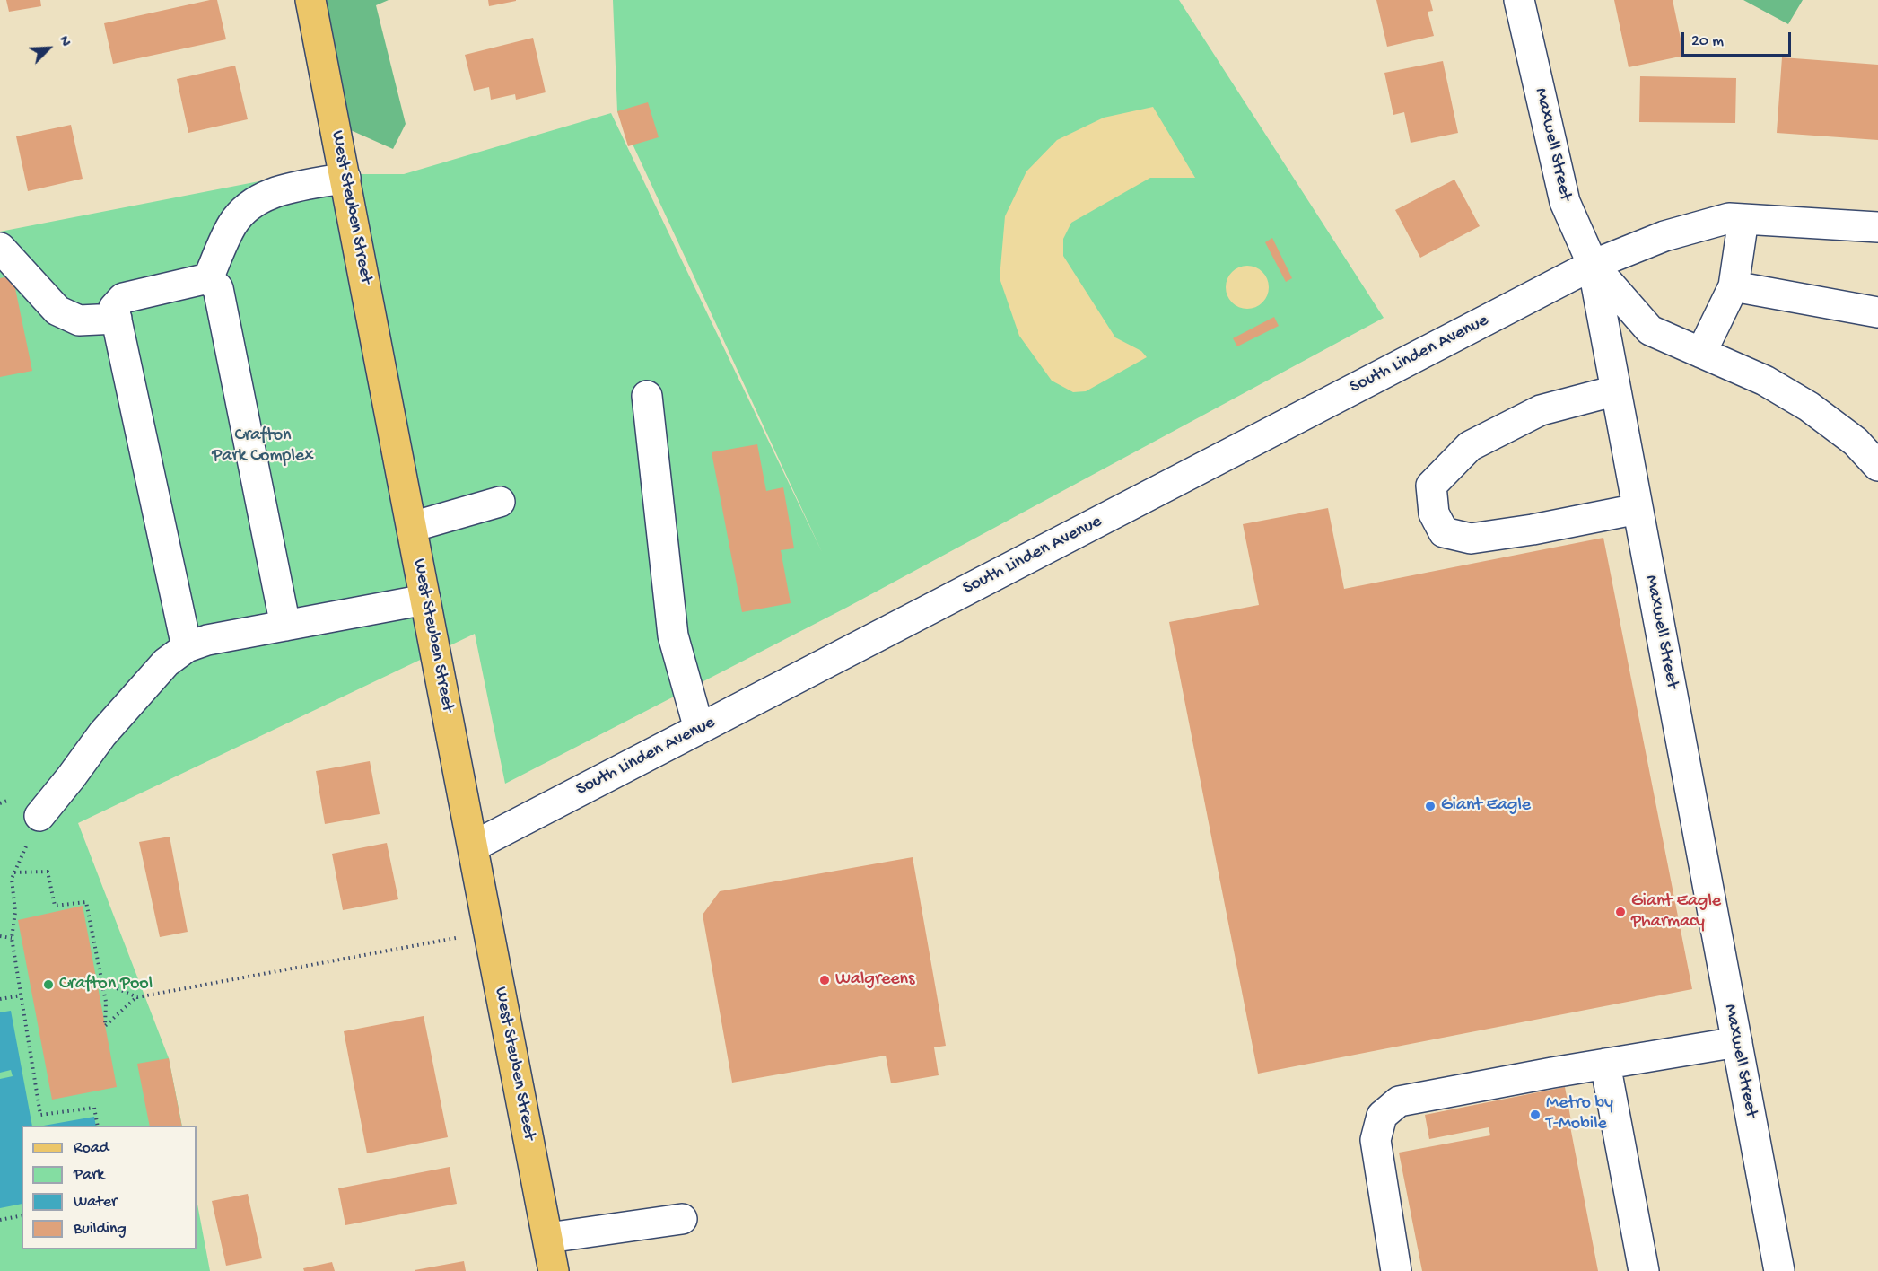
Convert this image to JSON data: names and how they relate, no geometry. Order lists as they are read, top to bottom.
{
  "streets": {
    "main road": ["West Steuben Street"],
    "street": ["Maxwell Street", "South Linden Avenue"]
  },
  "crossings": [
    ["Maxwell Street", "South Linden Avenue"],
    ["West Steuben Street", "South Linden Avenue"]
  ],
  "parks": ["Crafton Park Complex"],
  "places": [
    "Giant Eagle",
    "Giant Eagle Pharmacy",
    "Walgreens",
    "Crafton Pool",
    "Metro by T-Mobile"
  ],
  "legend": [
    "Road",
    "Park",
    "Water",
    "Building"
  ],
  "scale_bar": "20 m",
  "north": "top right"
}
